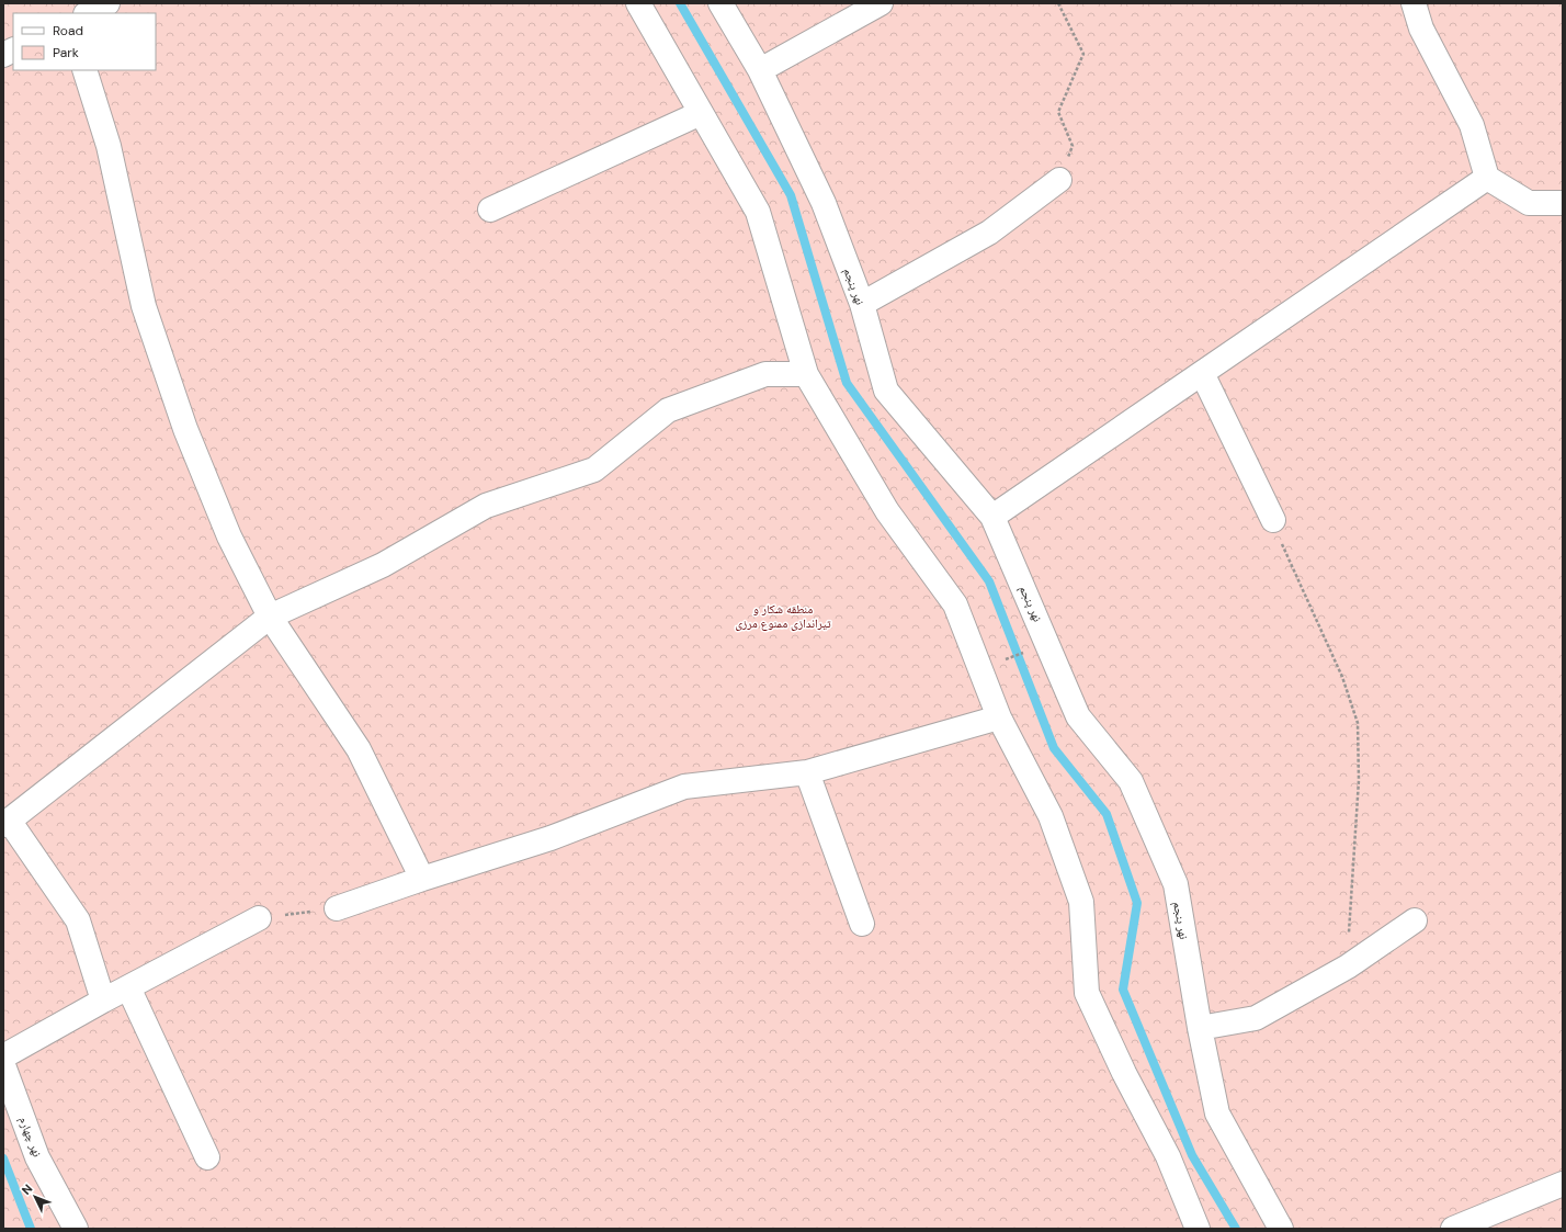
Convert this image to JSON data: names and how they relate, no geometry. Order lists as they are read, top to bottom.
{
  "streets": {
    "street": ["نهر پنجم", "نهر چهارم"]
  },
  "parks": ["منطقه شکار و تیراندازی ممنوع مرزی"],
  "legend": ["Road", "Park"],
  "north": "top left"
}
